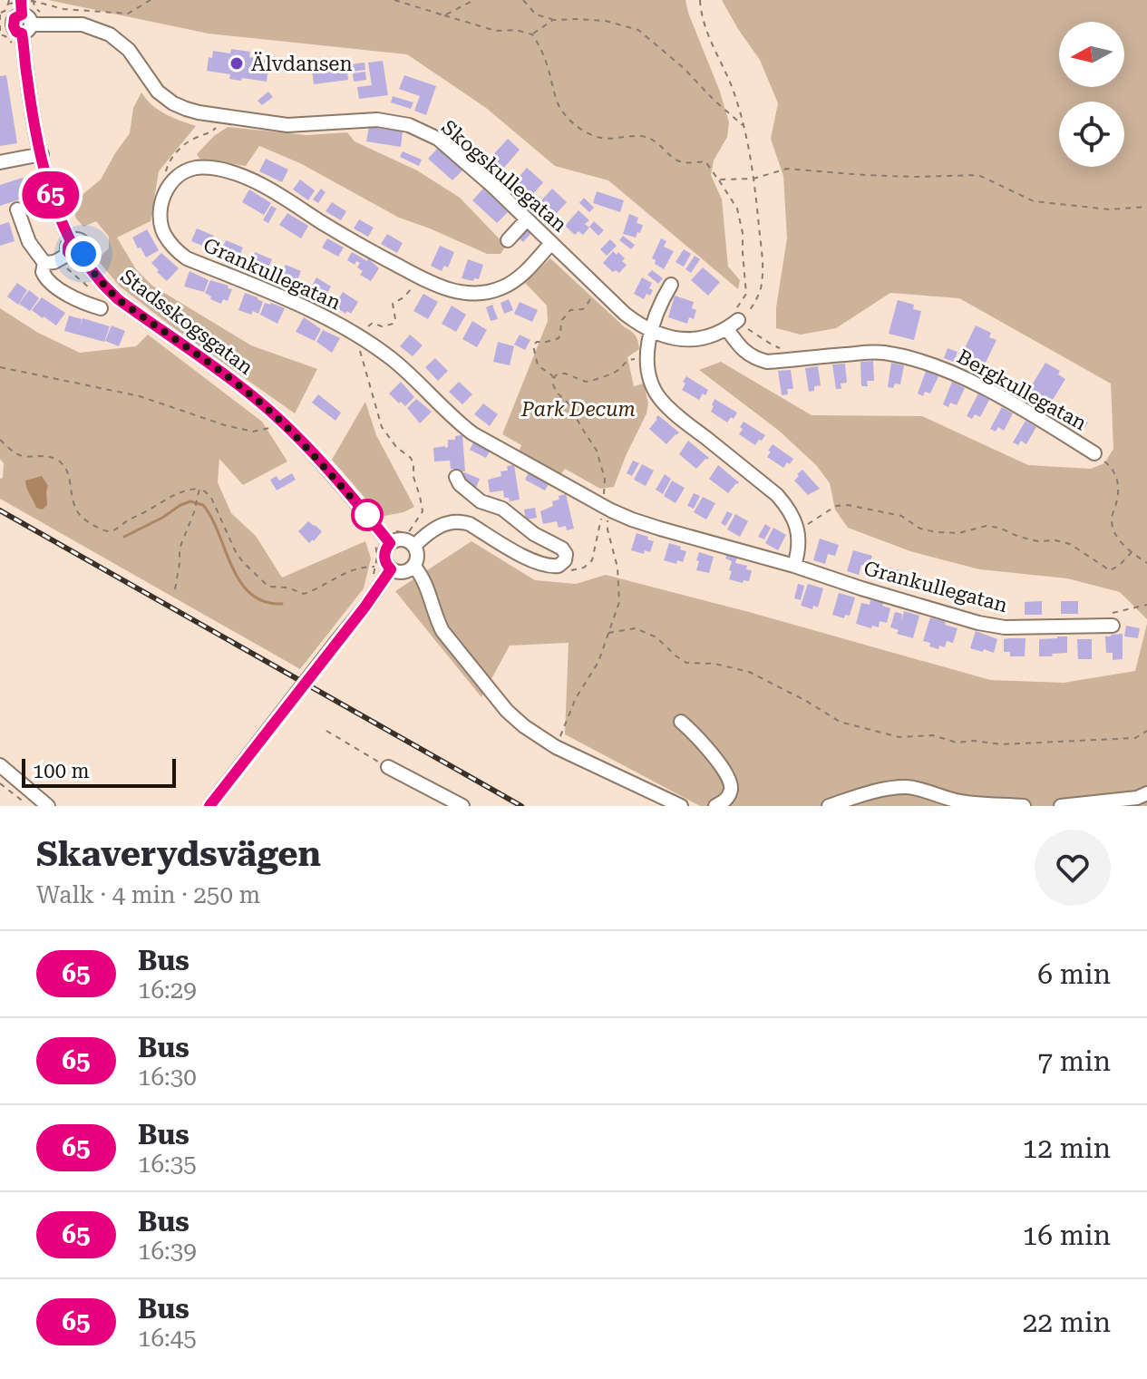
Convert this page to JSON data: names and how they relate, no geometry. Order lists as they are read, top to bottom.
{
  "streets": {
    "street": [
      "Skogskullegatan",
      "Grankullegatan",
      "Stadsskogsgatan",
      "Bergkullegatan"
    ]
  },
  "crossings": [
    ["Skogskullegatan", "Stadsskogsgatan"],
    ["Skogskullegatan", "Bergkullegatan"]
  ],
  "parks": ["Park Decum"],
  "places": ["Älvdansen"],
  "lines": ["bus line 65"],
  "scale_bar": "100 m",
  "north": "left",
  "page": {
    "on_map": "65",
    "scale": "100 m",
    "heading": ["Skaverydsvägen", "Walk · 4 min · 250 m"],
    "list": [
      {
        "mark": "65",
        "name": "Bus",
        "note": "16:29",
        "value": "6 min"
      },
      {
        "mark": "65",
        "name": "Bus",
        "note": "16:30",
        "value": "7 min"
      },
      {
        "mark": "65",
        "name": "Bus",
        "note": "16:35",
        "value": "12 min"
      },
      {
        "mark": "65",
        "name": "Bus",
        "note": "16:39",
        "value": "16 min"
      },
      {
        "mark": "65",
        "name": "Bus",
        "note": "16:45",
        "value": "22 min"
      }
    ]
  }
}
